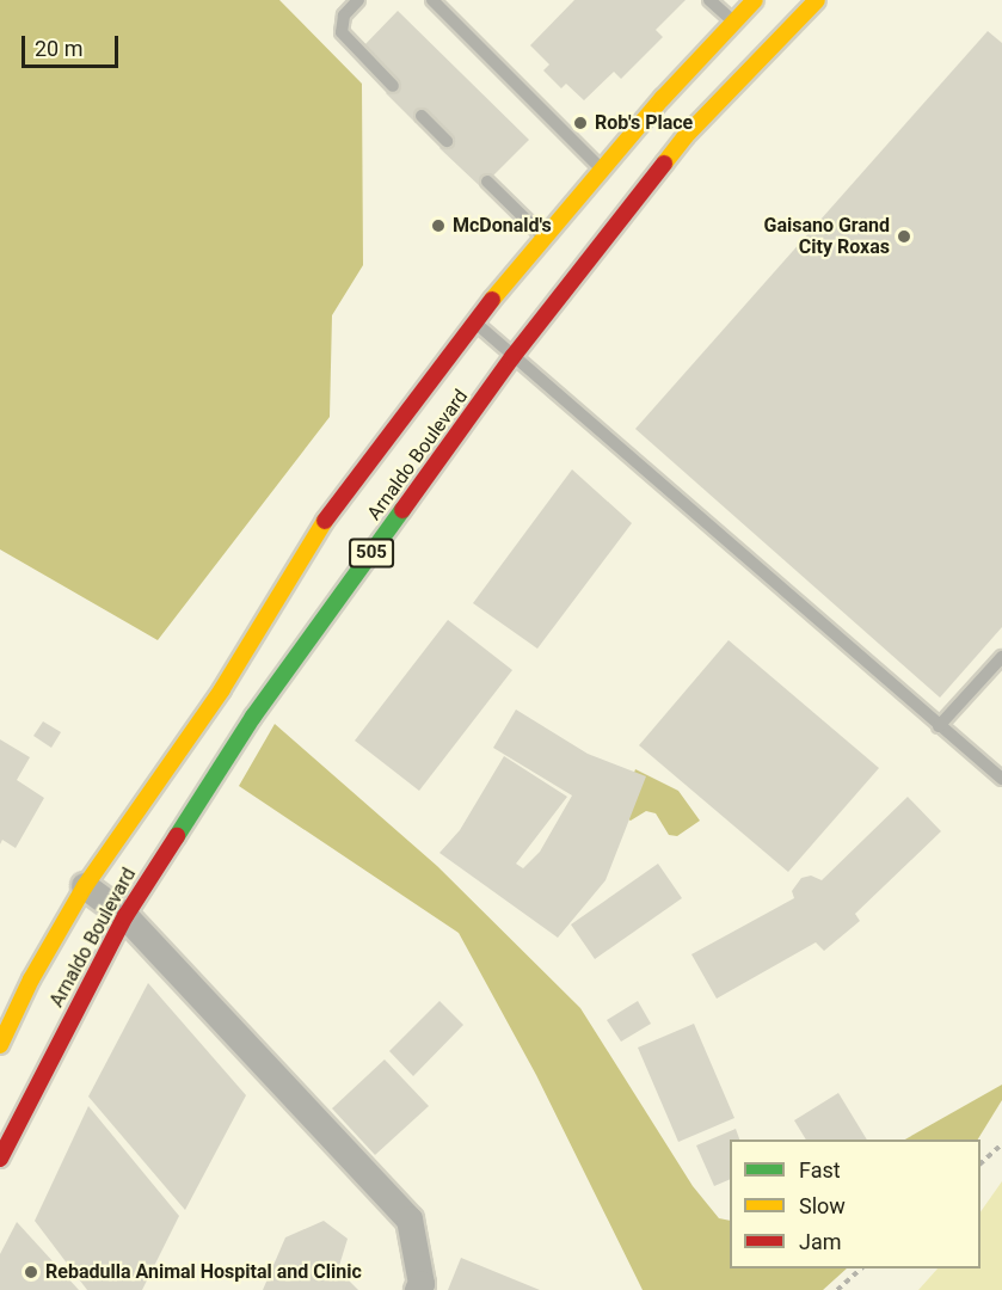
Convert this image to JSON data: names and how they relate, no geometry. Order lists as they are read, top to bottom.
{
  "streets": {
    "highway": ["Arnaldo Boulevard", "505"]
  },
  "places": [
    "Rob's Place",
    "McDonald's",
    "Gaisano Grand City Roxas",
    "Rebadulla Animal Hospital and Clinic"
  ],
  "legend": ["Fast", "Slow", "Jam"],
  "scale_bar": "20 m"
}
